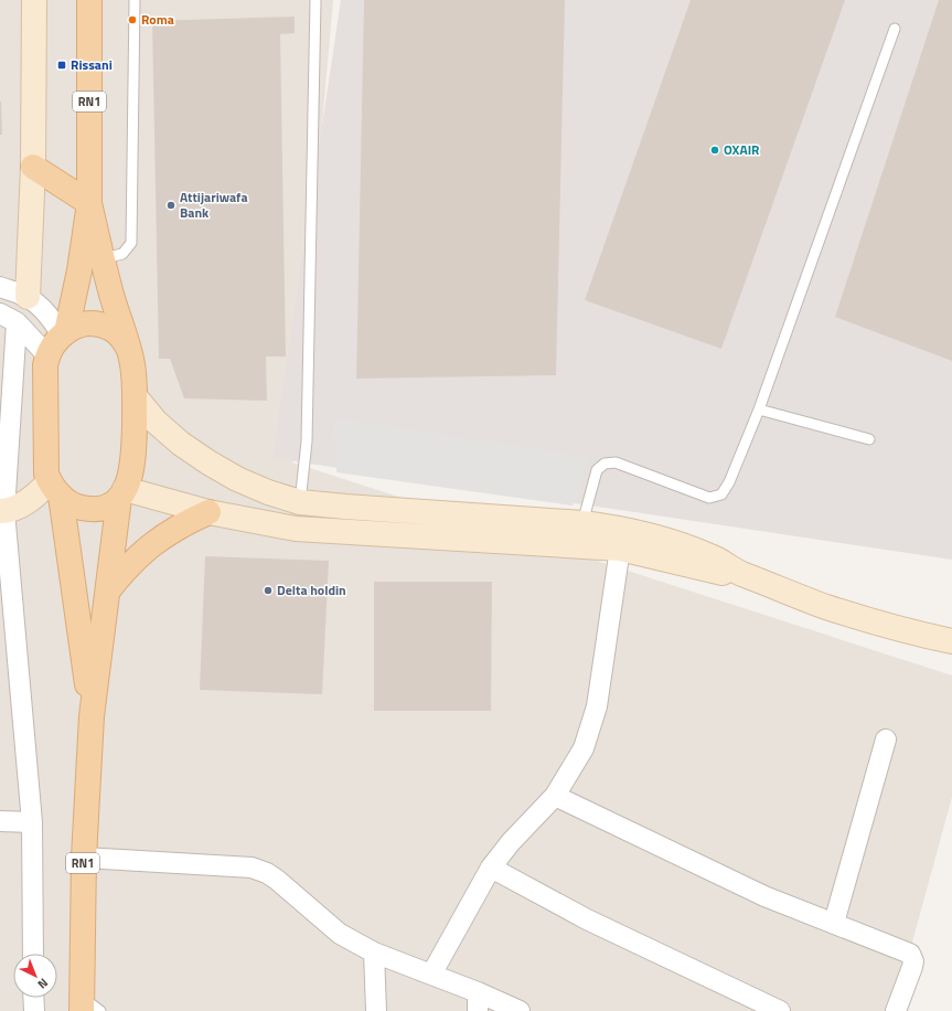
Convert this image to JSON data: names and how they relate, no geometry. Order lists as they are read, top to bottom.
{
  "streets": {
    "main road": ["RN1"]
  },
  "places": {
    "other": [
      "Roma",
      "OXAIR",
      "Attijariwafa Bank",
      "Delta holdin"
    ],
    "transit": ["Rissani"]
  },
  "north": "bottom right"
}
